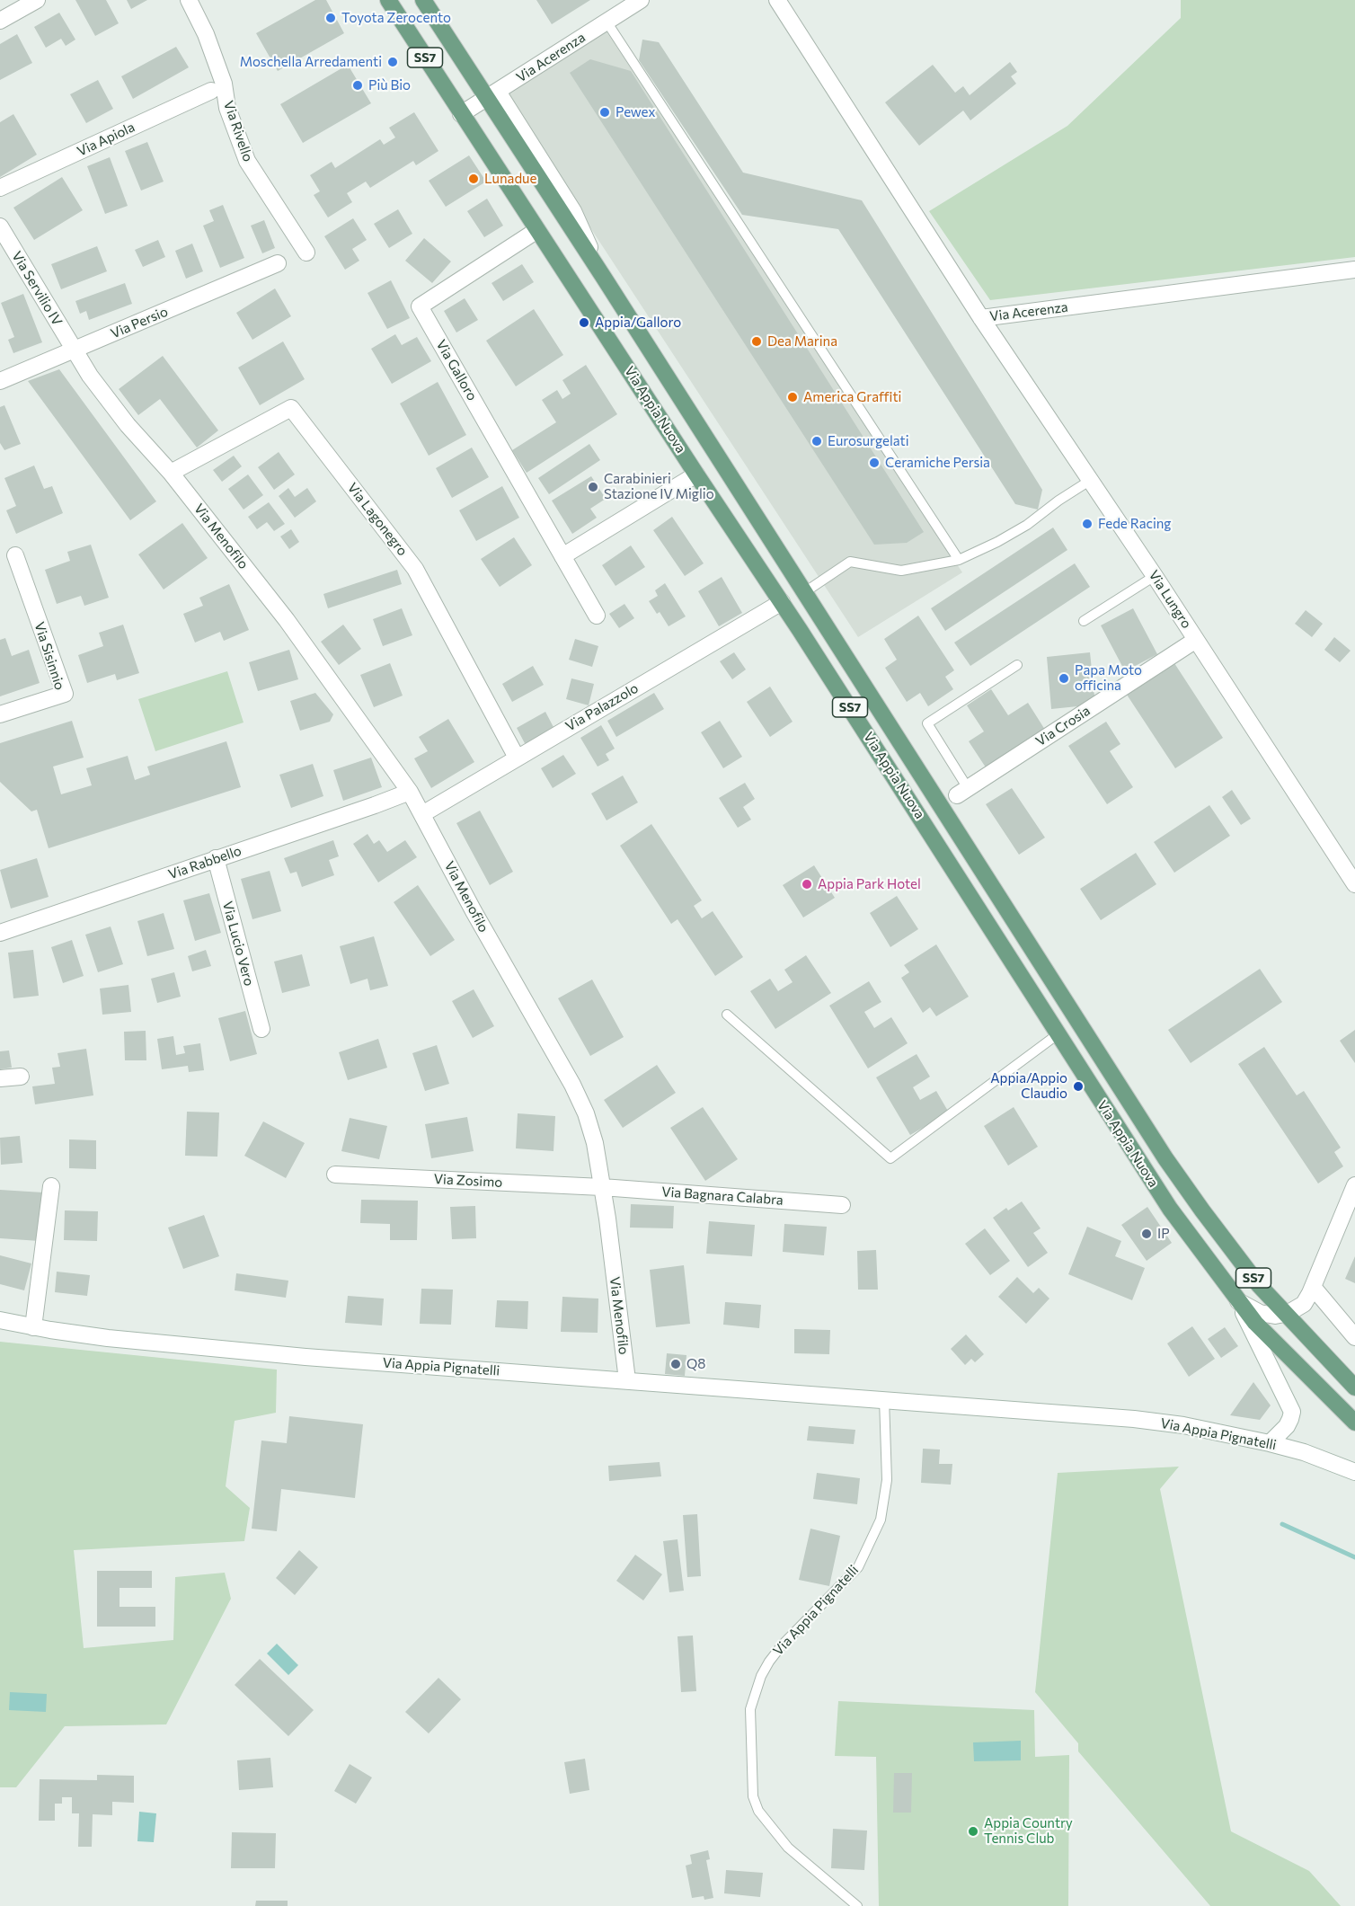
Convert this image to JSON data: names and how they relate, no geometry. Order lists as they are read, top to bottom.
{
  "streets": {
    "main road": ["SS7", "Via Appia Nuova"],
    "street": [
      "Via Acerenza",
      "Via Rivello",
      "Via Apiola",
      "Via Servilio IV",
      "Via Persio",
      "Via Galloro",
      "Via Lagonegro",
      "Via Menofilo",
      "Via Lungro",
      "Via Sisinnio",
      "Via Palazzolo",
      "Via Crosia",
      "Via Rabbello",
      "Via Lucio Vero",
      "Via Zosimo",
      "Via Bagnara Calabra",
      "Via Appia Pignatelli"
    ]
  },
  "crossings": [
    ["Via Acerenza", "Via Appia Nuova"],
    ["Via Acerenza", "Via Lungro"],
    ["Via Servilio IV", "Via Persio"],
    ["Via Servilio IV", "Via Lagonegro"],
    ["Via Servilio IV", "Via Menofilo"],
    ["Via Galloro", "Via Appia Nuova"],
    ["Via Appia Nuova", "Via Palazzolo"],
    ["Via Lagonegro", "Via Menofilo"],
    ["Via Lagonegro", "Via Palazzolo"],
    ["Via Menofilo", "Via Palazzolo"],
    ["Via Menofilo", "Via Rabbello"],
    ["Via Menofilo", "Via Zosimo"],
    ["Via Menofilo", "Via Bagnara Calabra"],
    ["Via Menofilo", "Via Appia Pignatelli"],
    ["Via Lungro", "Via Crosia"],
    ["Via Rabbello", "Via Lucio Vero"],
    ["Via Zosimo", "Via Bagnara Calabra"]
  ],
  "places": [
    "Toyota Zerocento",
    "Moschella Arredamenti",
    "Più Bio",
    "Pewex",
    "Lunadue",
    "Appia/Galloro",
    "Dea Marina",
    "America Graffiti",
    "Eurosurgelati",
    "Ceramiche Persia",
    "Carabinieri Stazione IV Miglio",
    "Fede Racing",
    "Papa Moto officina",
    "Appia Park Hotel",
    "Appia/Appio Claudio",
    "IP",
    "Q8",
    "Appia Country Tennis Club"
  ]
}
